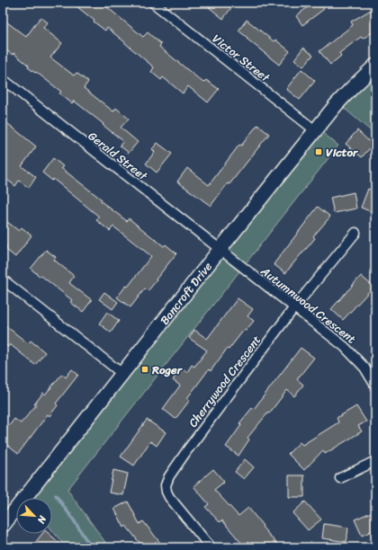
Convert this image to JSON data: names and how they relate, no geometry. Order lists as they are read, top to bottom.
{
  "streets": {
    "main road": ["Bancroft Drive"],
    "street": [
      "Victor Street",
      "Gerald Street",
      "Autumnwood Crescent",
      "Cherrywood Crescent"
    ]
  },
  "crossings": [
    ["Victor Street", "Bancroft Drive"],
    ["Gerald Street", "Bancroft Drive"],
    ["Gerald Street", "Autumnwood Crescent"],
    ["Bancroft Drive", "Autumnwood Crescent"],
    ["Autumnwood Crescent", "Cherrywood Crescent"]
  ],
  "places": {
    "transit": ["Victor", "Roger"]
  },
  "north": "bottom right"
}
